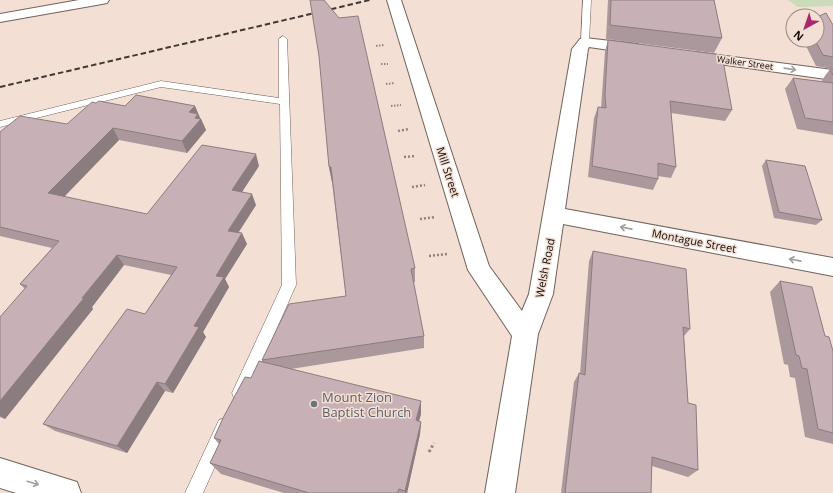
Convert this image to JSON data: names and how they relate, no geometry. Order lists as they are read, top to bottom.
{
  "streets": {
    "street": [
      "Walker Street",
      "Mill Street",
      "Montague Street",
      "Welsh Road"
    ]
  },
  "crossings": [
    ["Mill Street", "Welsh Road"],
    ["Montague Street", "Welsh Road"]
  ],
  "one_way": ["Walker Street", "Montague Street"],
  "places": ["Mount Zion Baptist Church"],
  "north": "bottom left"
}
